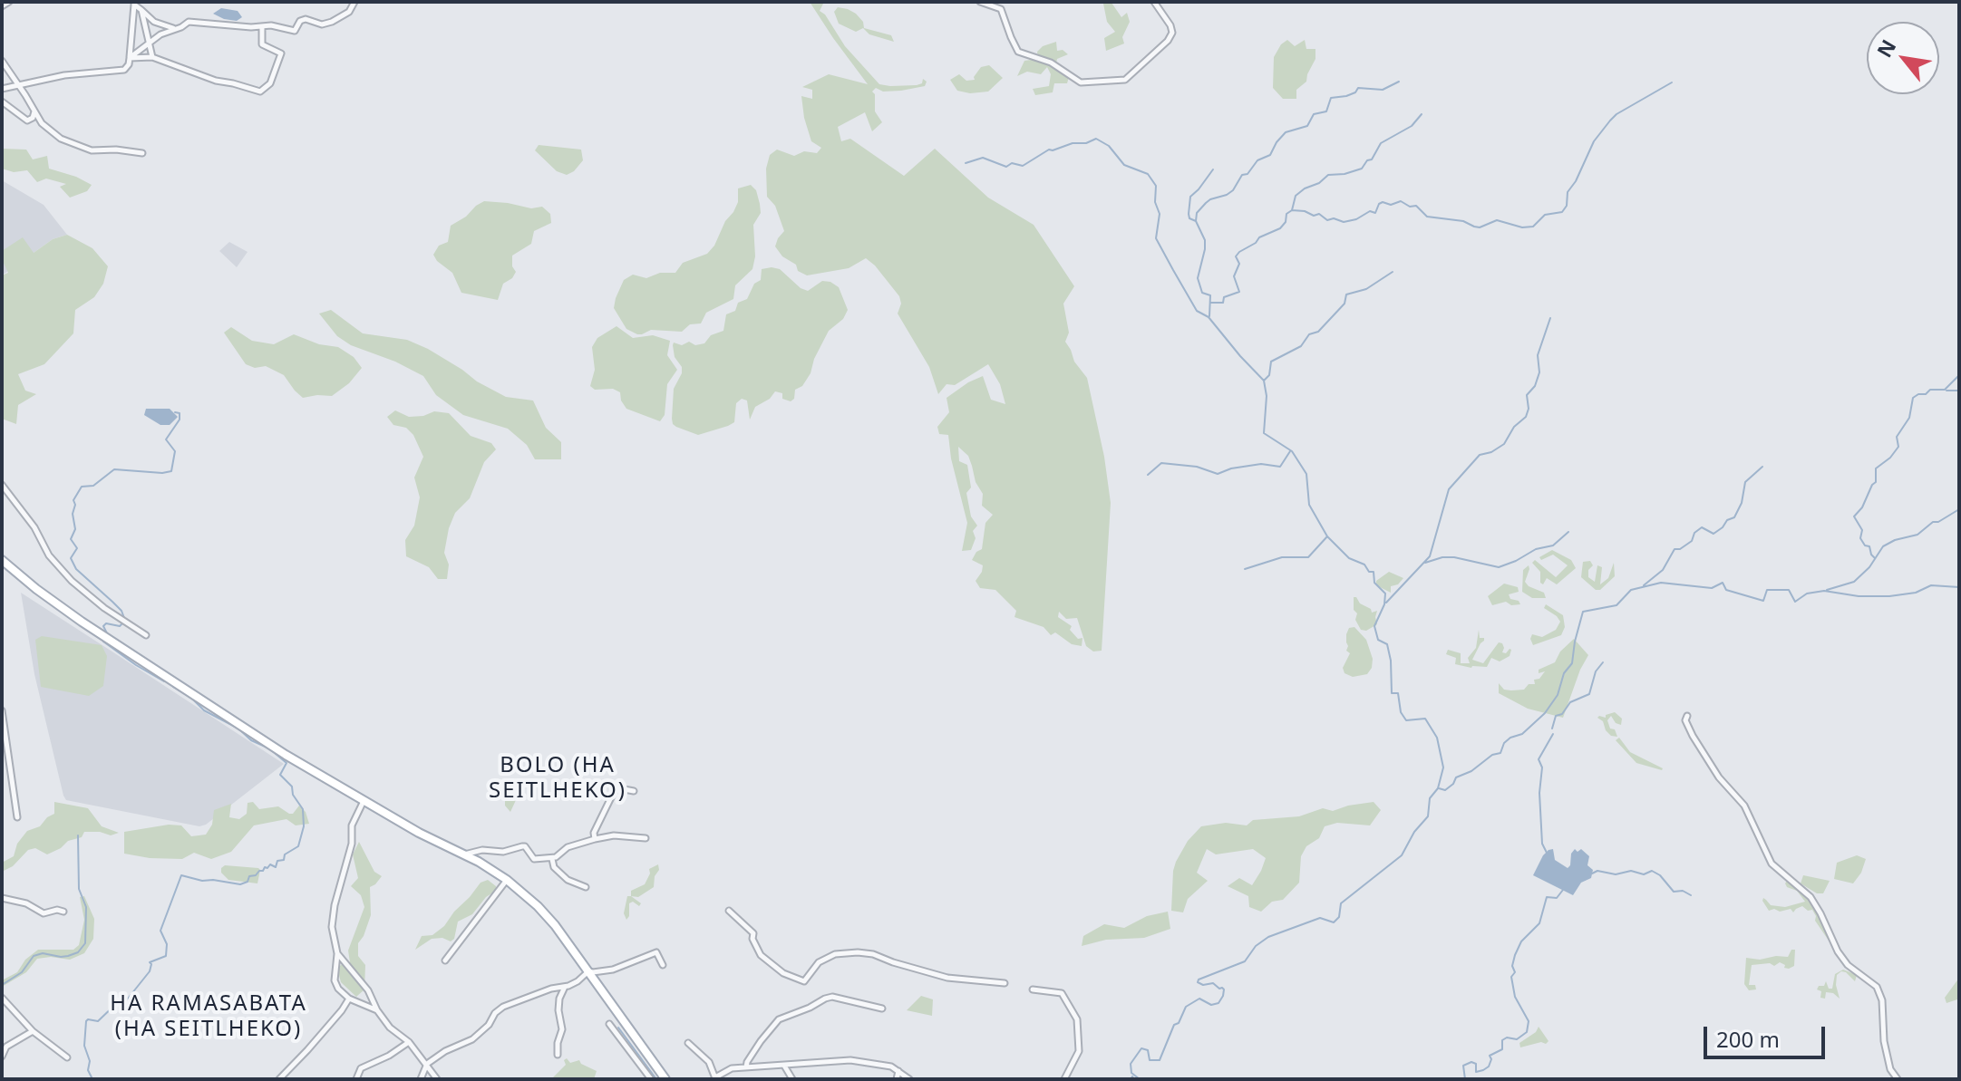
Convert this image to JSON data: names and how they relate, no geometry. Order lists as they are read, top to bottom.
{
  "districts": ["BOLO (HA SEITLHEKO)", "HA RAMASABATA (HA SEITLHEKO)"],
  "scale_bar": "200 m",
  "north": "top left"
}
